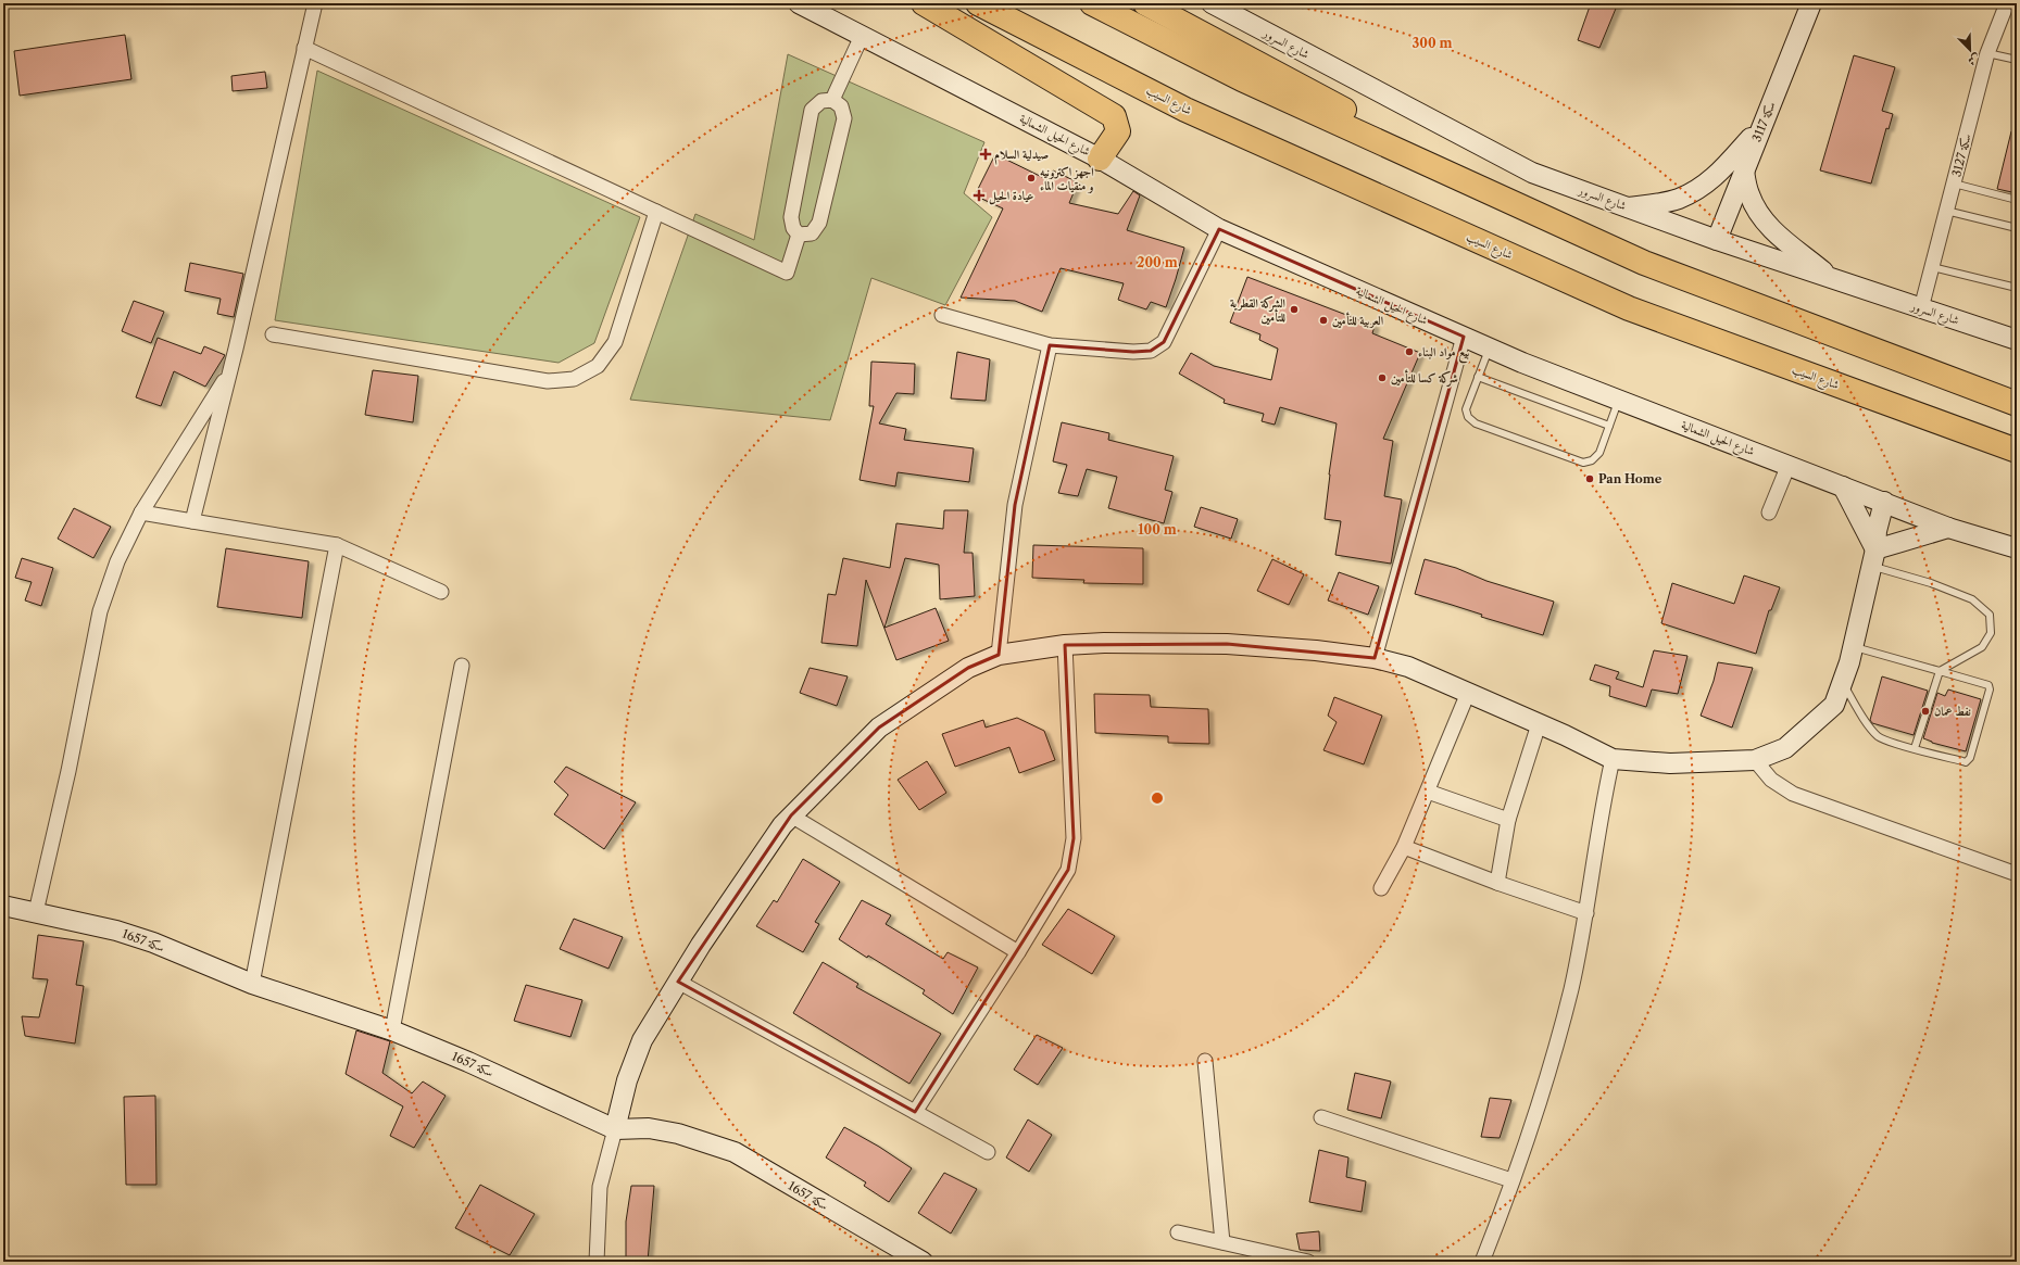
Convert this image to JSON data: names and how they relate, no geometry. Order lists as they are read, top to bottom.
{
  "streets": {
    "highway": ["شارع السيب"],
    "street": [
      "شارع السرور",
      "سكة 3117",
      "شارع الحيل الشمالية",
      "سكة 3127",
      "سكة 1657"
    ]
  },
  "crossings": [
    ["شارع السرور", "سكة 3117"],
    ["شارع السرور", "سكة 3127"]
  ],
  "places": {
    "health": ["صيدلية السلام", "عيادة الحيل"],
    "other": [
      "اجهز اكترونيه و منقيات الماء",
      "الشركة القطرية للتأمين",
      "العربية للتأمين",
      "بيع مواد البناء",
      "شركة كسا للتأمين",
      "Pan Home",
      "نفط عمان"
    ]
  },
  "north": "bottom right",
  "rings": ["300 m", "200 m", "100 m"]
}
